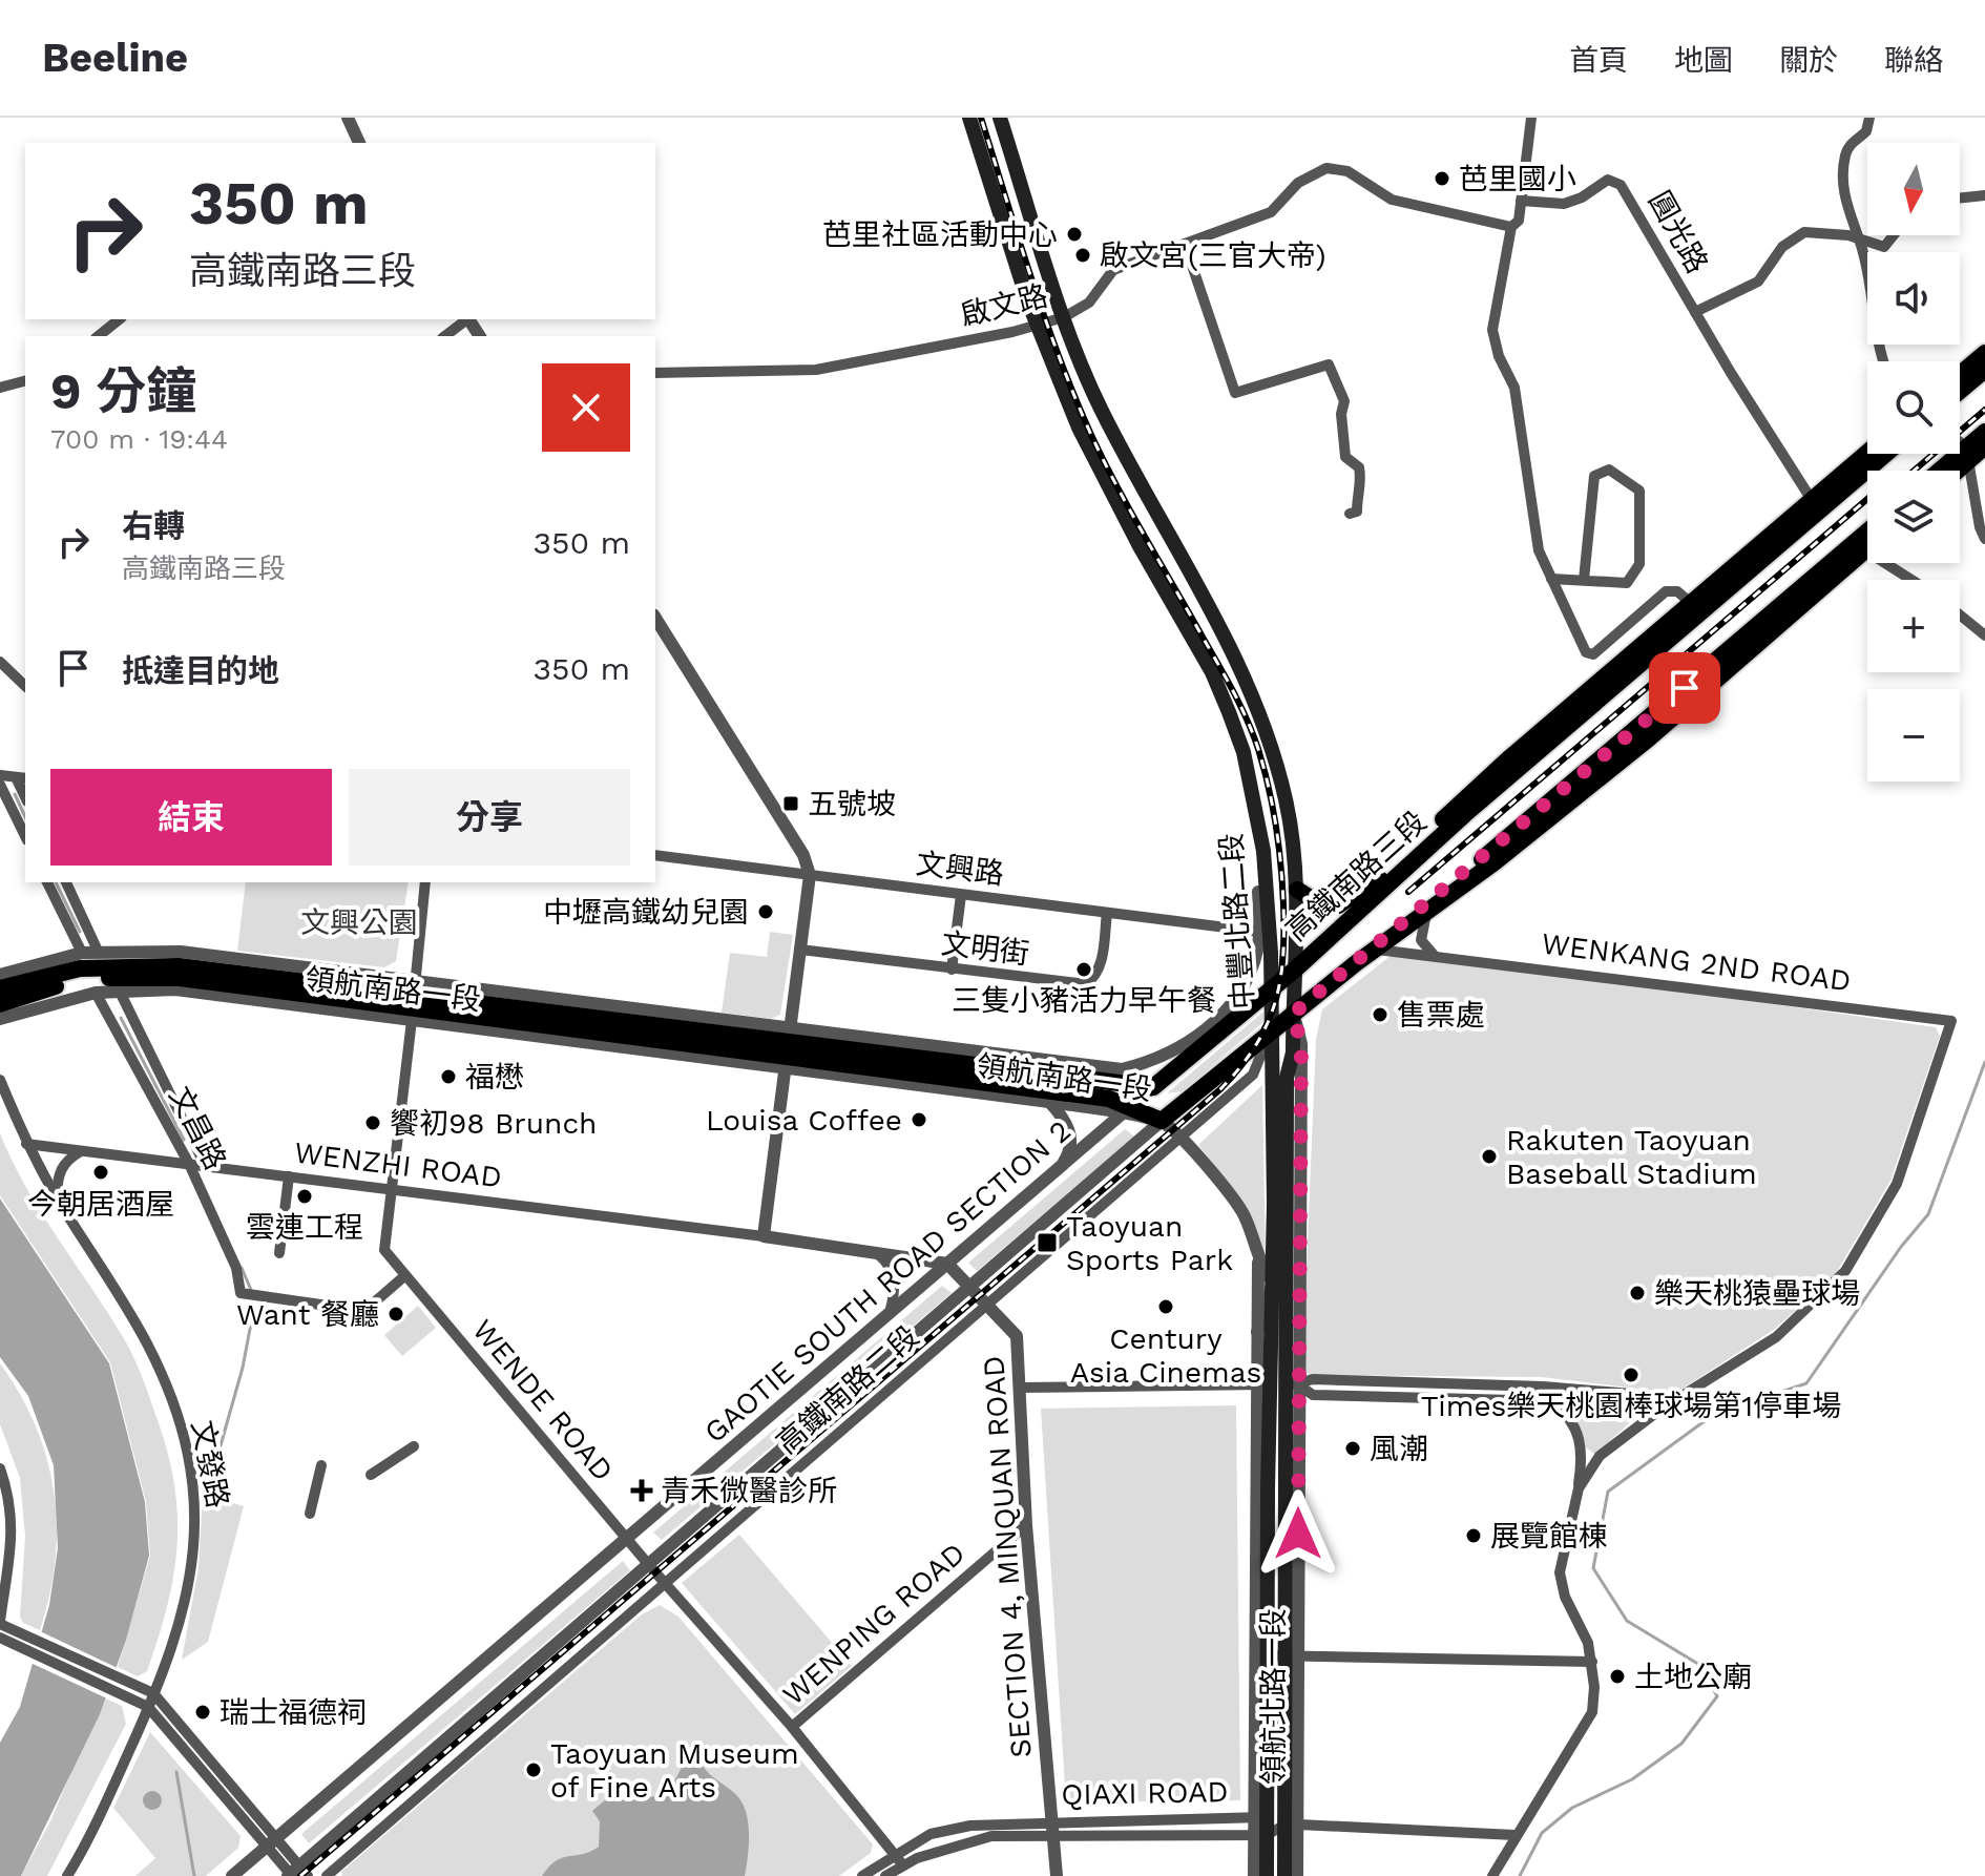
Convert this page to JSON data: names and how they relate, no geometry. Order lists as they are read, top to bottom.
{
  "streets": {
    "main road": [
      "高鐵南路三段",
      "中豐北路二段",
      "領航南路一段",
      "高鐵南路二段"
    ],
    "street": [
      "圓光路",
      "啟文路",
      "文興路",
      "文明街",
      "WENKANG 2ND ROAD",
      "文昌路",
      "WENZHI ROAD",
      "GAOTIE SOUTH ROAD SECTION 2",
      "WENDE ROAD",
      "文發路",
      "SECTION 4, MINQUAN ROAD",
      "WENPING ROAD",
      "領航北路一段",
      "QIAXI ROAD"
    ]
  },
  "crossings": [
    ["圓光路", "高鐵南路三段"],
    ["啟文路", "中豐北路二段"],
    ["文興路", "文明街"],
    ["高鐵南路三段", "中豐北路二段"],
    ["中豐北路二段", "高鐵南路二段"],
    ["領航南路一段", "文昌路"],
    ["領航南路一段", "GAOTIE SOUTH ROAD SECTION 2"],
    ["領航南路一段", "高鐵南路二段"],
    ["領航南路一段", "WENDE ROAD"],
    ["文昌路", "WENZHI ROAD"],
    ["文昌路", "WENDE ROAD"],
    ["WENZHI ROAD", "WENDE ROAD"],
    ["WENZHI ROAD", "文發路"],
    ["GAOTIE SOUTH ROAD SECTION 2", "高鐵南路二段"],
    ["GAOTIE SOUTH ROAD SECTION 2", "WENDE ROAD"],
    ["GAOTIE SOUTH ROAD SECTION 2", "SECTION 4, MINQUAN ROAD"],
    ["高鐵南路二段", "WENDE ROAD"],
    ["高鐵南路二段", "SECTION 4, MINQUAN ROAD"],
    ["WENDE ROAD", "WENPING ROAD"],
    ["WENDE ROAD", "QIAXI ROAD"],
    ["SECTION 4, MINQUAN ROAD", "WENPING ROAD"],
    ["SECTION 4, MINQUAN ROAD", "QIAXI ROAD"],
    ["領航北路一段", "QIAXI ROAD"]
  ],
  "parks": ["文興公園"],
  "places": {
    "other": [
      "芭里國小",
      "芭里社區活動中心",
      "啟文宮(三官大帝)",
      "中壢高鐵幼兒園",
      "三隻小豬活力早午餐",
      "售票處",
      "福懋",
      "Louisa Coffee",
      "饗初98 Brunch",
      "Rakuten Taoyuan Baseball Stadium",
      "今朝居酒屋",
      "雲連工程",
      "樂天桃猿壘球場",
      "Century Asia Cinemas",
      "Want 餐廳",
      "Times樂天桃園棒球場第1停車場",
      "風潮",
      "展覽館棟",
      "土地公廟",
      "瑞士福德祠",
      "Taoyuan Museum of Fine Arts"
    ],
    "transit": ["五號坡", "Taoyuan Sports Park"],
    "health": ["青禾微醫診所"]
  },
  "north": "bottom",
  "page": {
    "header": "Beeline",
    "nav": [
      "首頁",
      "地圖",
      "關於",
      "聯絡"
    ],
    "map_buttons": ["+", "−"],
    "turn": ["350 m", "高鐵南路三段"],
    "heading": ["9 分鐘", "700 m · 19:44"],
    "list": [
      {
        "name": "右轉",
        "note": "高鐵南路三段",
        "value": "350 m"
      },
      {
        "name": "抵達目的地",
        "value": "350 m"
      }
    ],
    "buttons": ["結束", "分享"]
  }
}
